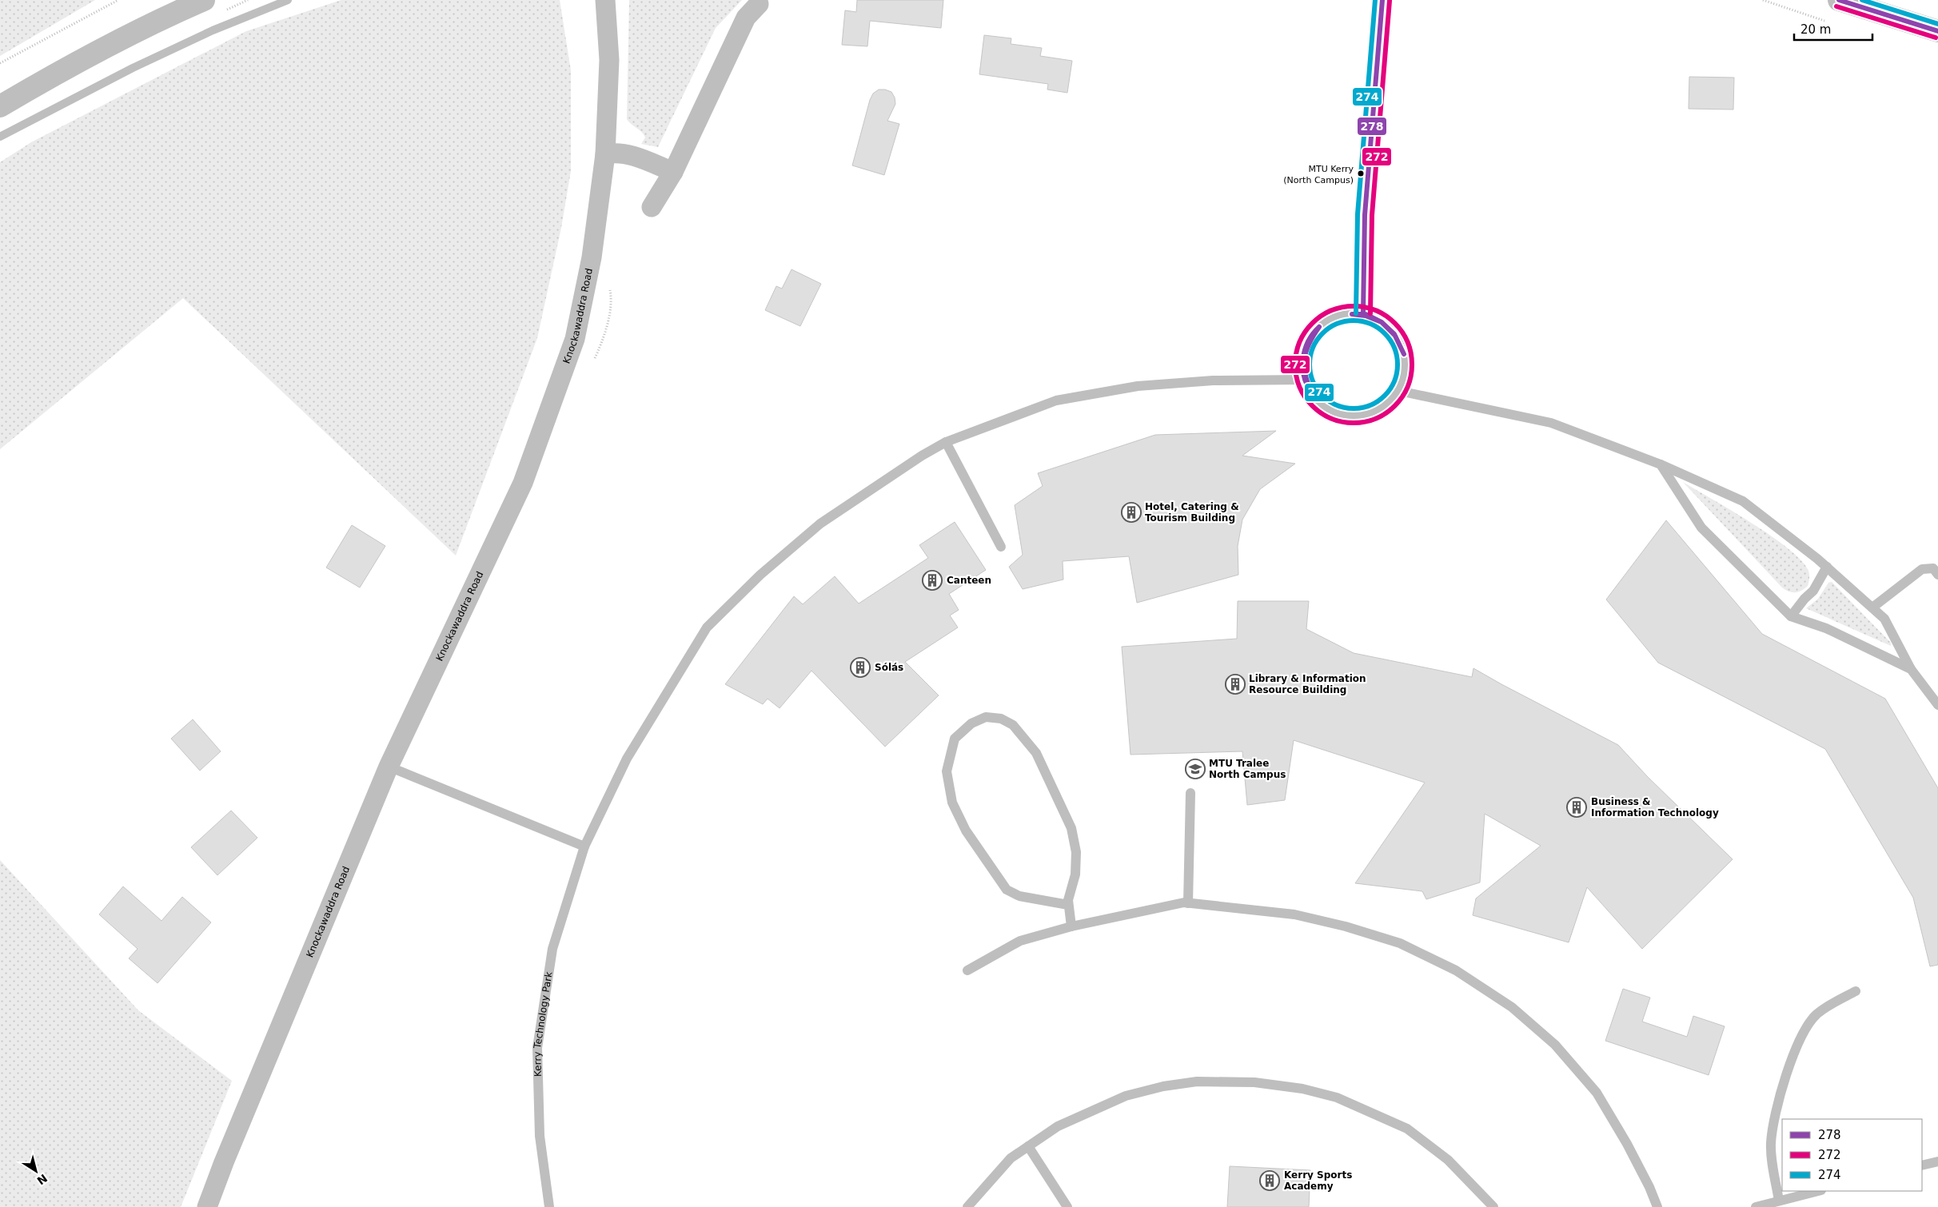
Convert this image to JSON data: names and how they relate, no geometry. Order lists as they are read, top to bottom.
{
  "streets": {
    "street": ["Knockawaddra Road"],
    "lane": ["Kerry Technology Park"]
  },
  "places": {
    "other": ["MTU Kerry (North Campus)"],
    "building": [
      "Hotel, Catering & Tourism Building",
      "Canteen",
      "Sólás",
      "Library & Information Resource Building",
      "Business & Information Technology",
      "Kerry Sports Academy"
    ],
    "school or university": ["MTU Tralee North Campus"]
  },
  "lines": ["transit line 278", "transit line 274", "transit line 272"],
  "legend": ["278", "272", "274"],
  "scale_bar": "20 m",
  "north": "bottom right"
}
